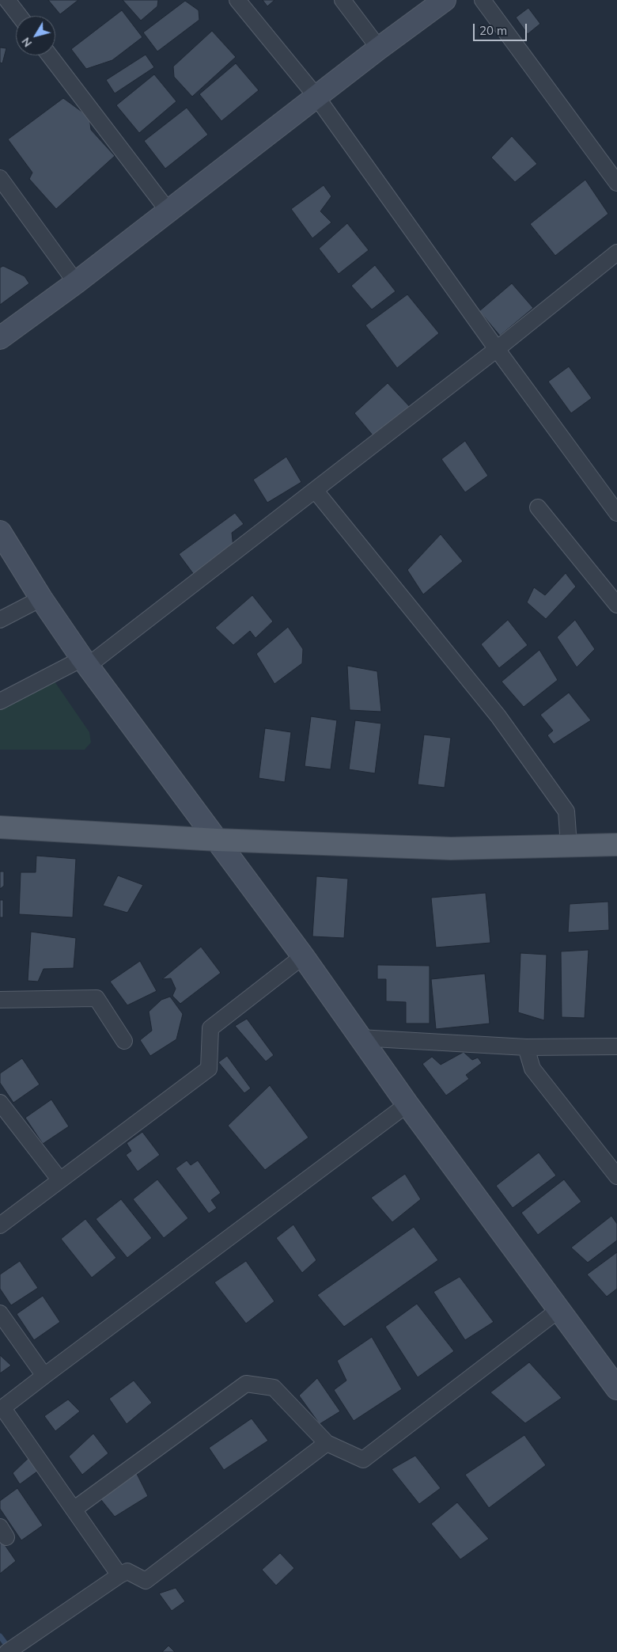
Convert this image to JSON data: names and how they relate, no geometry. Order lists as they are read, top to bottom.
{
  "scale_bar": "20 m",
  "north": "bottom left"
}
